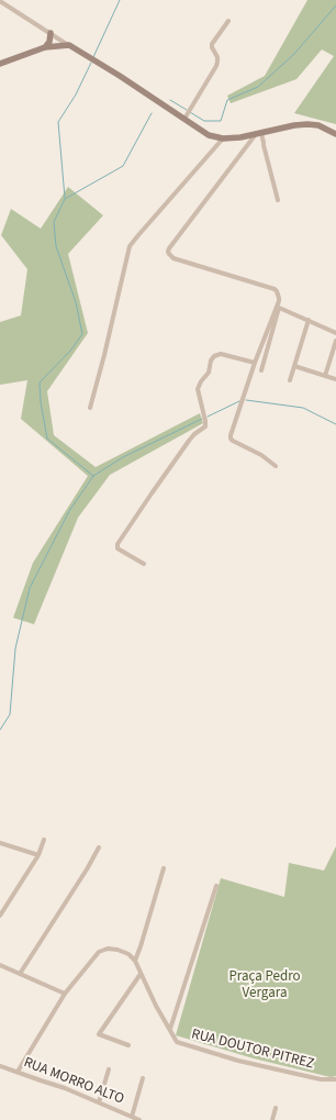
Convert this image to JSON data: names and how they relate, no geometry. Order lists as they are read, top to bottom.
{
  "streets": {
    "street": ["RUA DOUTOR PITREZ", "RUA MORRO ALTO"]
  },
  "parks": ["Praça Pedro Vergara"]
}
